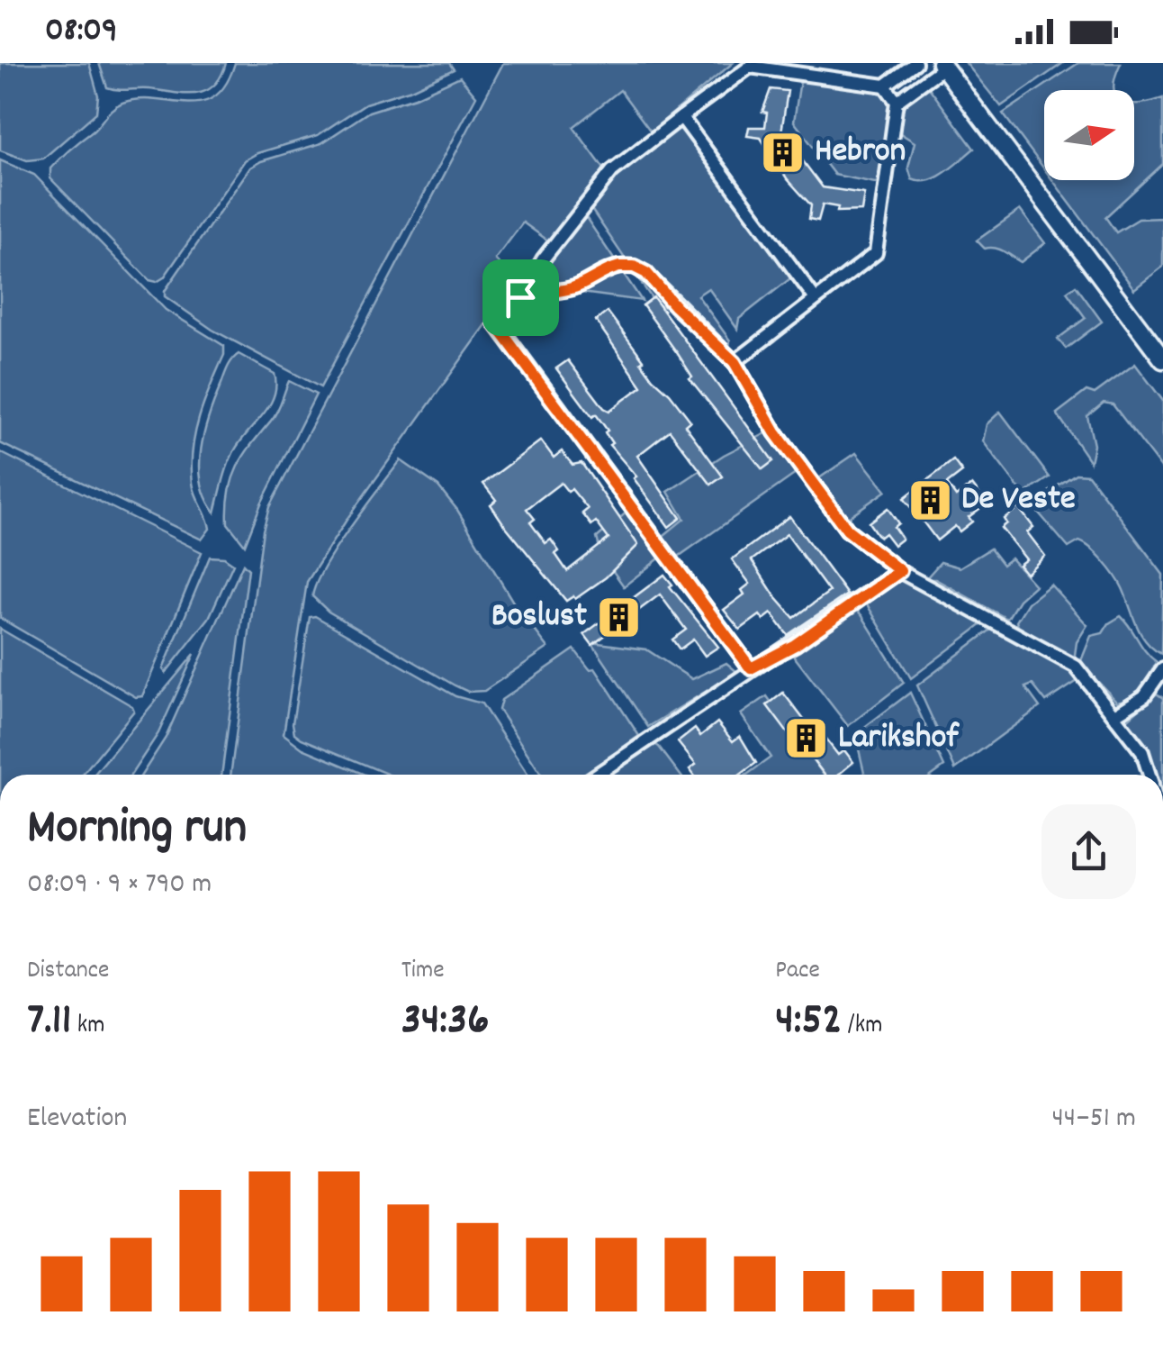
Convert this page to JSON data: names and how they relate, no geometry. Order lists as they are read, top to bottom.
{
  "places": {
    "building": [
      "Hebron",
      "De Veste",
      "Boslust",
      "Larikshof"
    ]
  },
  "north": "right",
  "page": {
    "status": "08:09",
    "heading": ["Morning run", "08:09 · 9 × 790 m"],
    "stats": [
      ["Distance", "7.11 km"],
      ["Time", "34:36"],
      ["Pace", "4:52 /km"]
    ],
    "chart": ["Elevation", "44–51 m"]
  }
}
